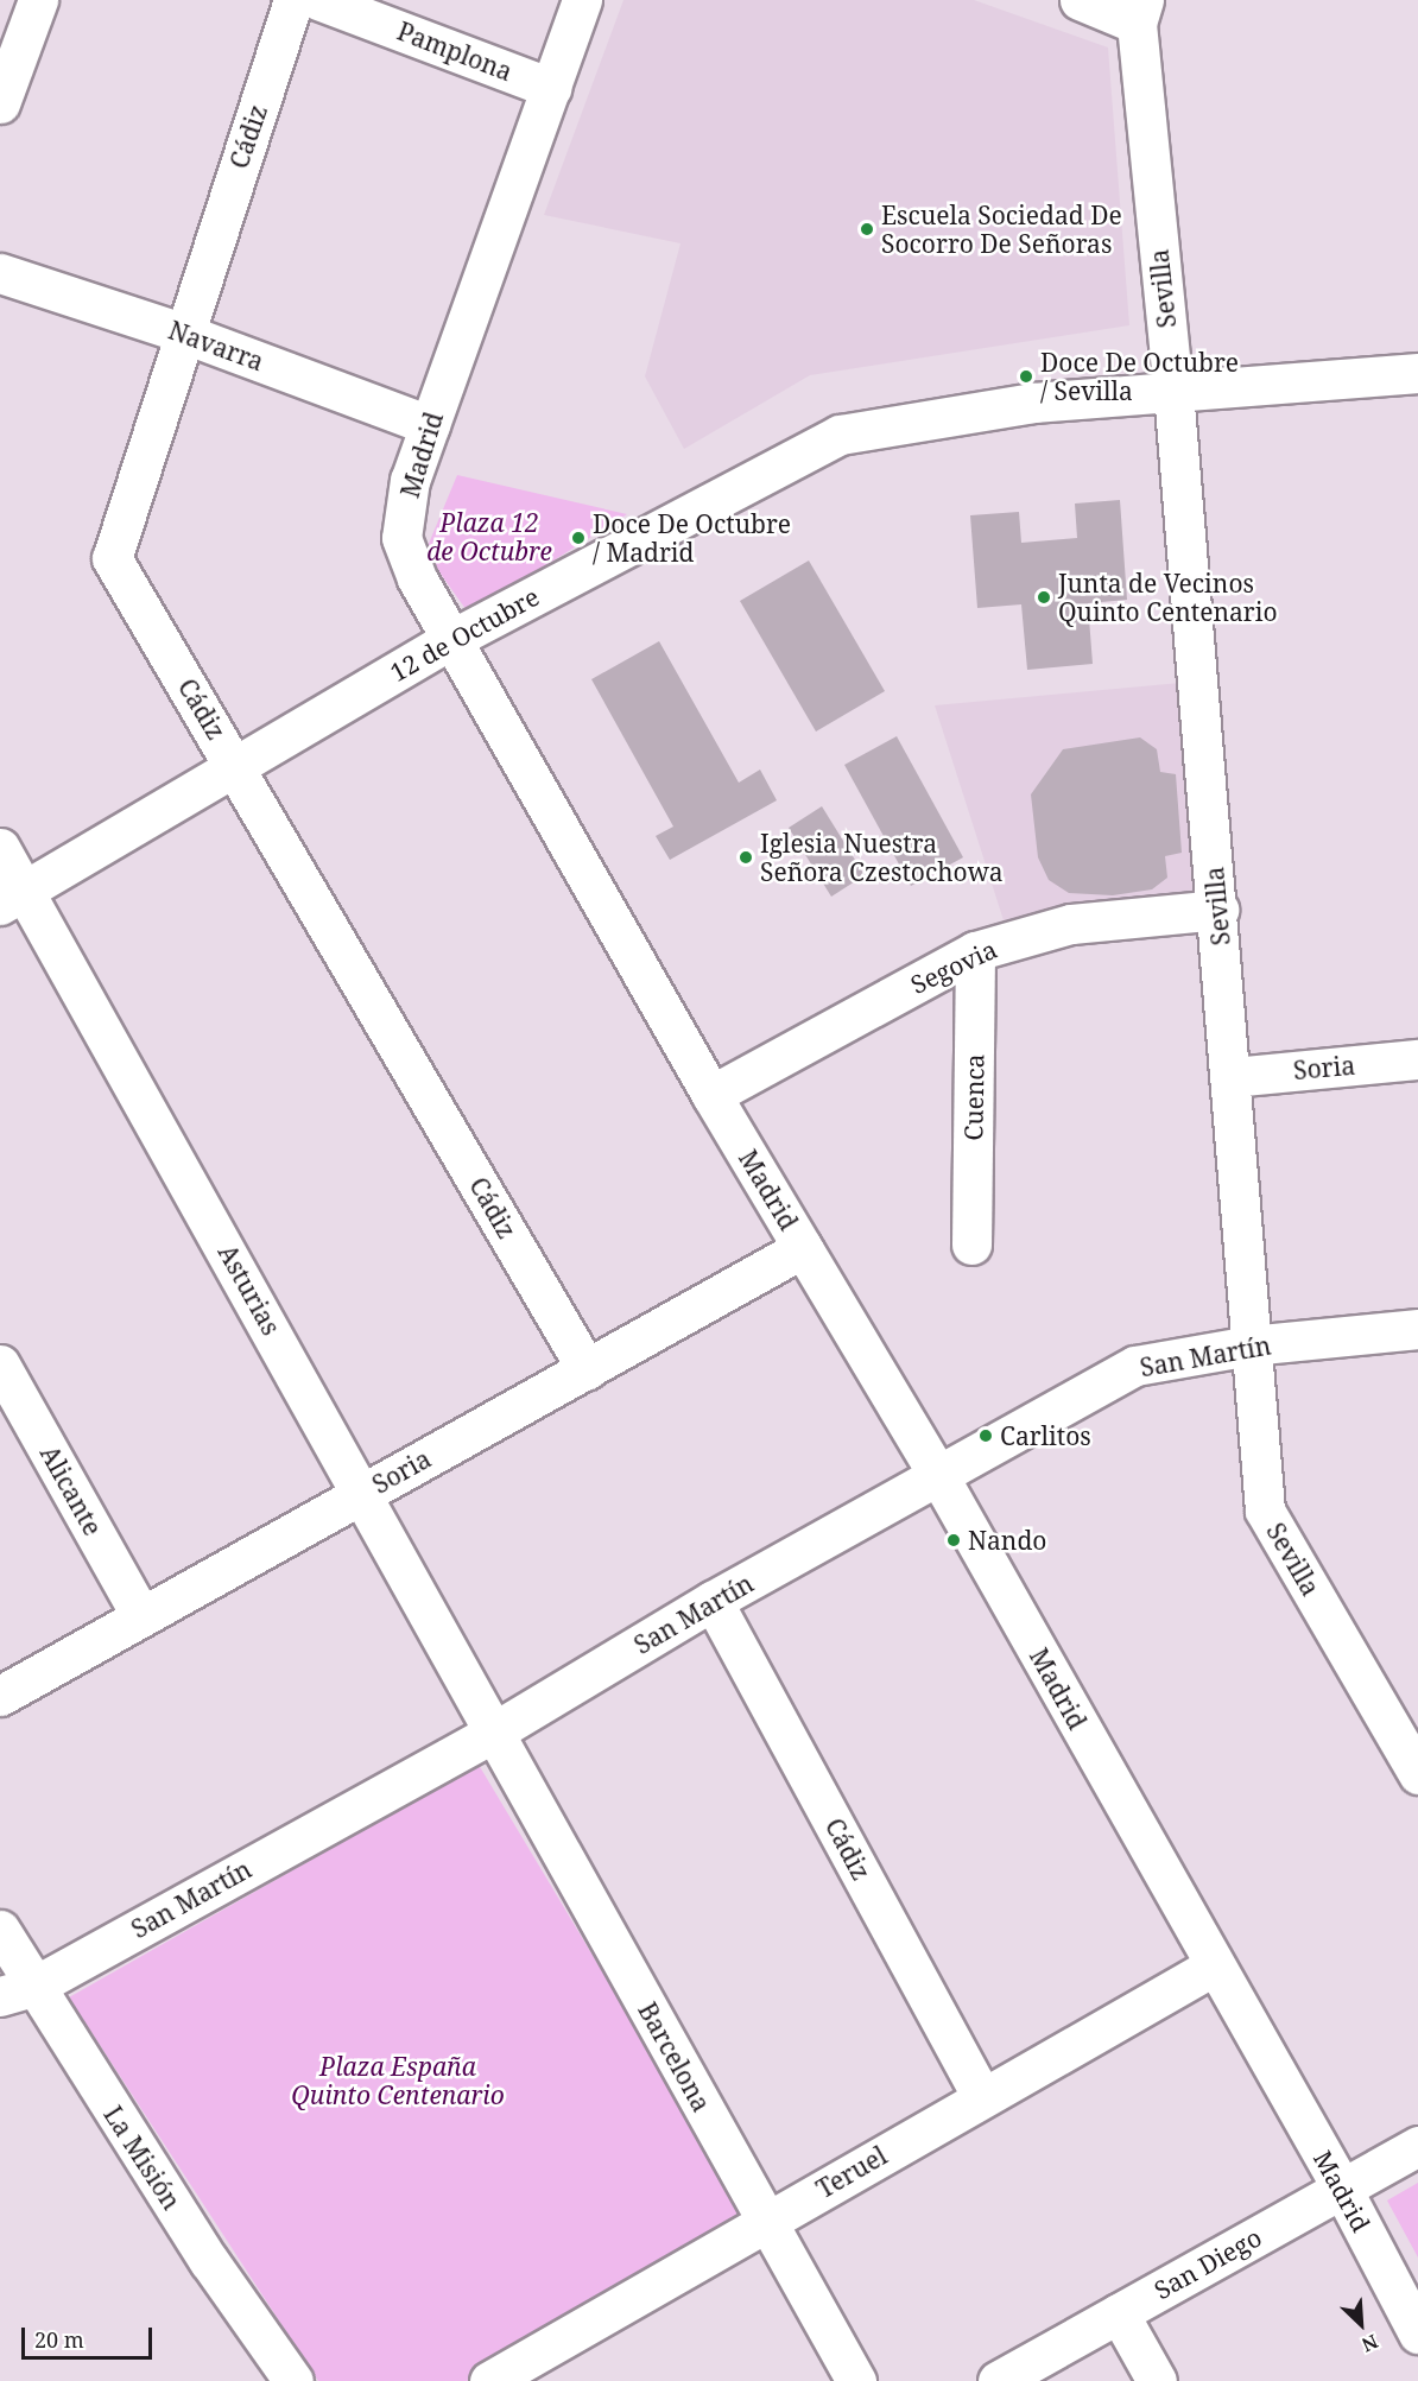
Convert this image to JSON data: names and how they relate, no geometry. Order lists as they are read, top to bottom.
{
  "streets": {
    "street": [
      "Pamplona",
      "Cádiz",
      "Sevilla",
      "Navarra",
      "Madrid",
      "12 de Octubre",
      "Segovia",
      "Soria",
      "Cuenca",
      "Asturias",
      "San Martín",
      "Alicante",
      "Barcelona",
      "La Misión",
      "Teruel",
      "San Diego"
    ]
  },
  "crossings": [
    ["Pamplona", "Madrid"],
    ["Cádiz", "Navarra"],
    ["Cádiz", "12 de Octubre"],
    ["Cádiz", "Soria"],
    ["Cádiz", "San Martín"],
    ["Cádiz", "Teruel"],
    ["Sevilla", "12 de Octubre"],
    ["Sevilla", "Segovia"],
    ["Sevilla", "Soria"],
    ["Sevilla", "San Martín"],
    ["Navarra", "Madrid"],
    ["Madrid", "12 de Octubre"],
    ["Madrid", "Segovia"],
    ["Madrid", "Soria"],
    ["Madrid", "San Martín"],
    ["Madrid", "Teruel"],
    ["Madrid", "San Diego"],
    ["12 de Octubre", "Asturias"],
    ["Segovia", "Cuenca"],
    ["Soria", "Asturias"],
    ["Soria", "Alicante"],
    ["Asturias", "San Martín"],
    ["Asturias", "Barcelona"],
    ["San Martín", "Barcelona"],
    ["San Martín", "La Misión"],
    ["Barcelona", "Teruel"]
  ],
  "parks": ["Plaza 12 de Octubre", "Plaza España Quinto Centenario"],
  "places": [
    "Escuela Sociedad De Socorro De Señoras",
    "Doce De Octubre / Sevilla",
    "Doce De Octubre / Madrid",
    "Junta de Vecinos Quinto Centenario",
    "Iglesia Nuestra Señora Czestochowa",
    "Carlitos",
    "Nando"
  ],
  "scale_bar": "20 m",
  "north": "bottom right"
}
